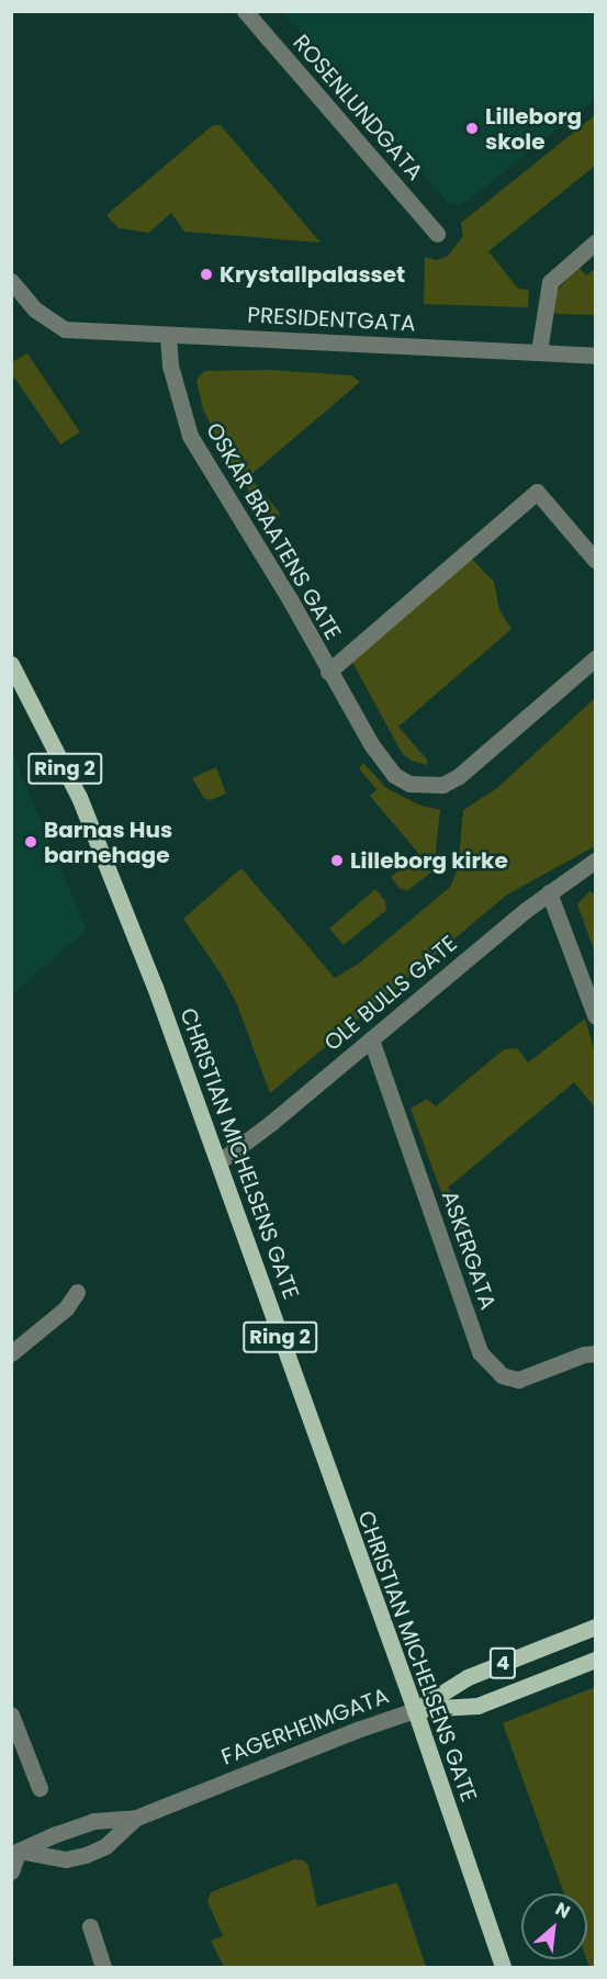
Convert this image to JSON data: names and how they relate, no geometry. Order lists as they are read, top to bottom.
{
  "streets": {
    "main road": [
      "Ring 2",
      "CHRISTIAN MICHELSENS GATE",
      "4",
      "FAGERHEIMGATA"
    ],
    "street": [
      "ROSENLUNDGATA",
      "PRESIDENTGATA",
      "OSKAR BRAATENS GATE",
      "OLE BULLS GATE",
      "ASKERGATA"
    ]
  },
  "crossings": [
    ["PRESIDENTGATA", "OSKAR BRAATENS GATE"],
    ["OLE BULLS GATE", "CHRISTIAN MICHELSENS GATE"],
    ["OLE BULLS GATE", "ASKERGATA"],
    ["CHRISTIAN MICHELSENS GATE", "4"],
    ["CHRISTIAN MICHELSENS GATE", "FAGERHEIMGATA"],
    ["4", "FAGERHEIMGATA"]
  ],
  "places": [
    "Lilleborg skole",
    "Krystallpalasset",
    "Barnas Hus barnehage",
    "Lilleborg kirke"
  ],
  "north": "top right"
}
